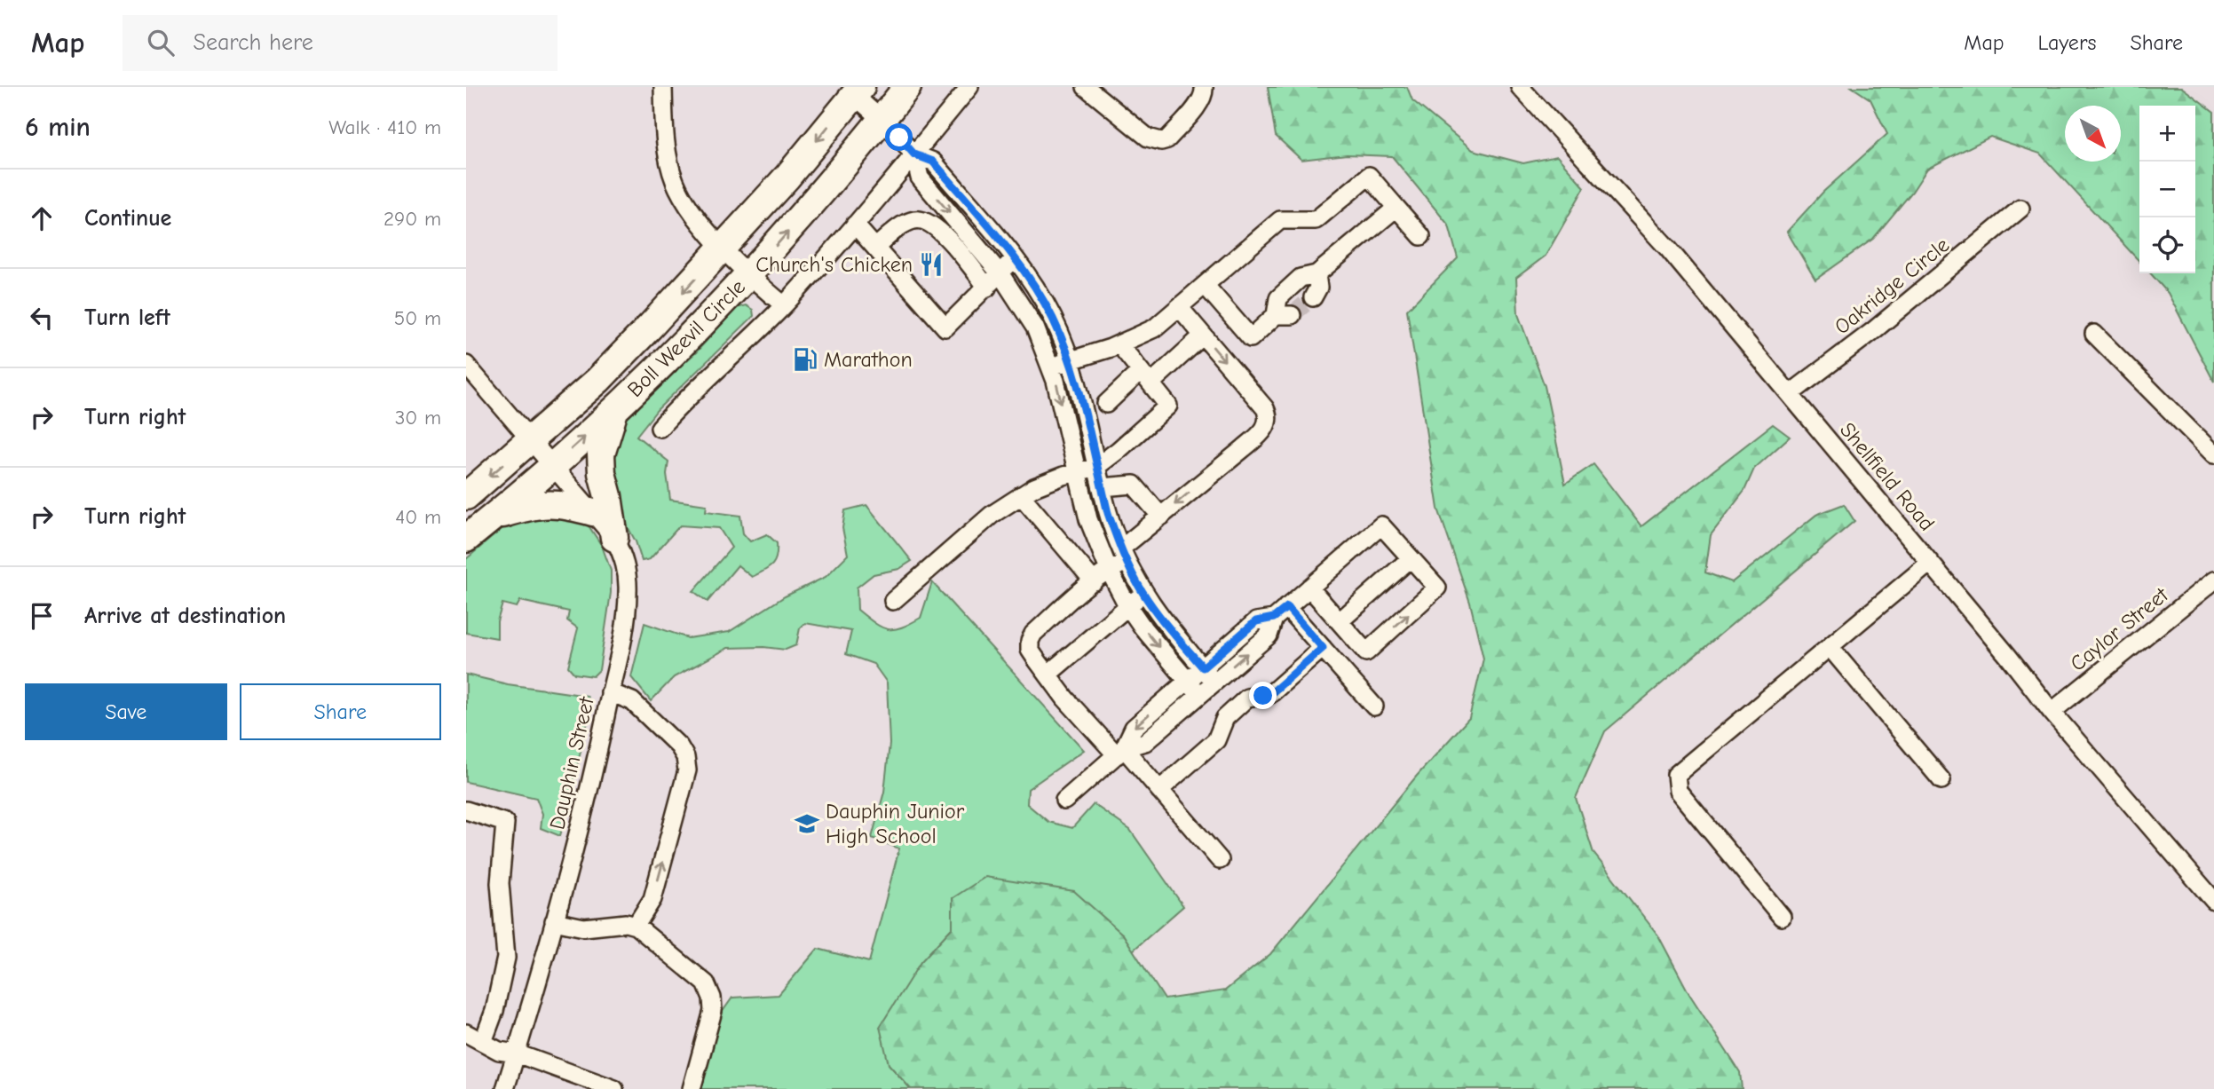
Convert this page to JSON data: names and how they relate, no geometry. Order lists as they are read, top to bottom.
{
  "streets": {
    "highway": ["Boll Weevil Circle"],
    "street": [
      "Oakridge Circle",
      "Shellfield Road",
      "Caylor Street",
      "Dauphin Street"
    ]
  },
  "crossings": [
    ["Oakridge Circle", "Shellfield Road"],
    ["Boll Weevil Circle", "Dauphin Street"],
    ["Shellfield Road", "Caylor Street"]
  ],
  "places": {
    "restaurant": ["Church's Chicken"],
    "fuel station": ["Marathon"],
    "school or university": ["Dauphin Junior High School"]
  },
  "north": "bottom right",
  "page": {
    "header": "Map",
    "search": "Search here",
    "nav": ["Map", "Layers", "Share"],
    "heading": ["6 min", "Walk · 410 m"],
    "map_buttons": ["+", "−"],
    "list": [
      ["Continue", "290 m"],
      ["Turn left", "50 m"],
      ["Turn right", "30 m"],
      ["Turn right", "40 m"],
      "Arrive at destination"
    ],
    "buttons": ["Save", "Share"]
  }
}
